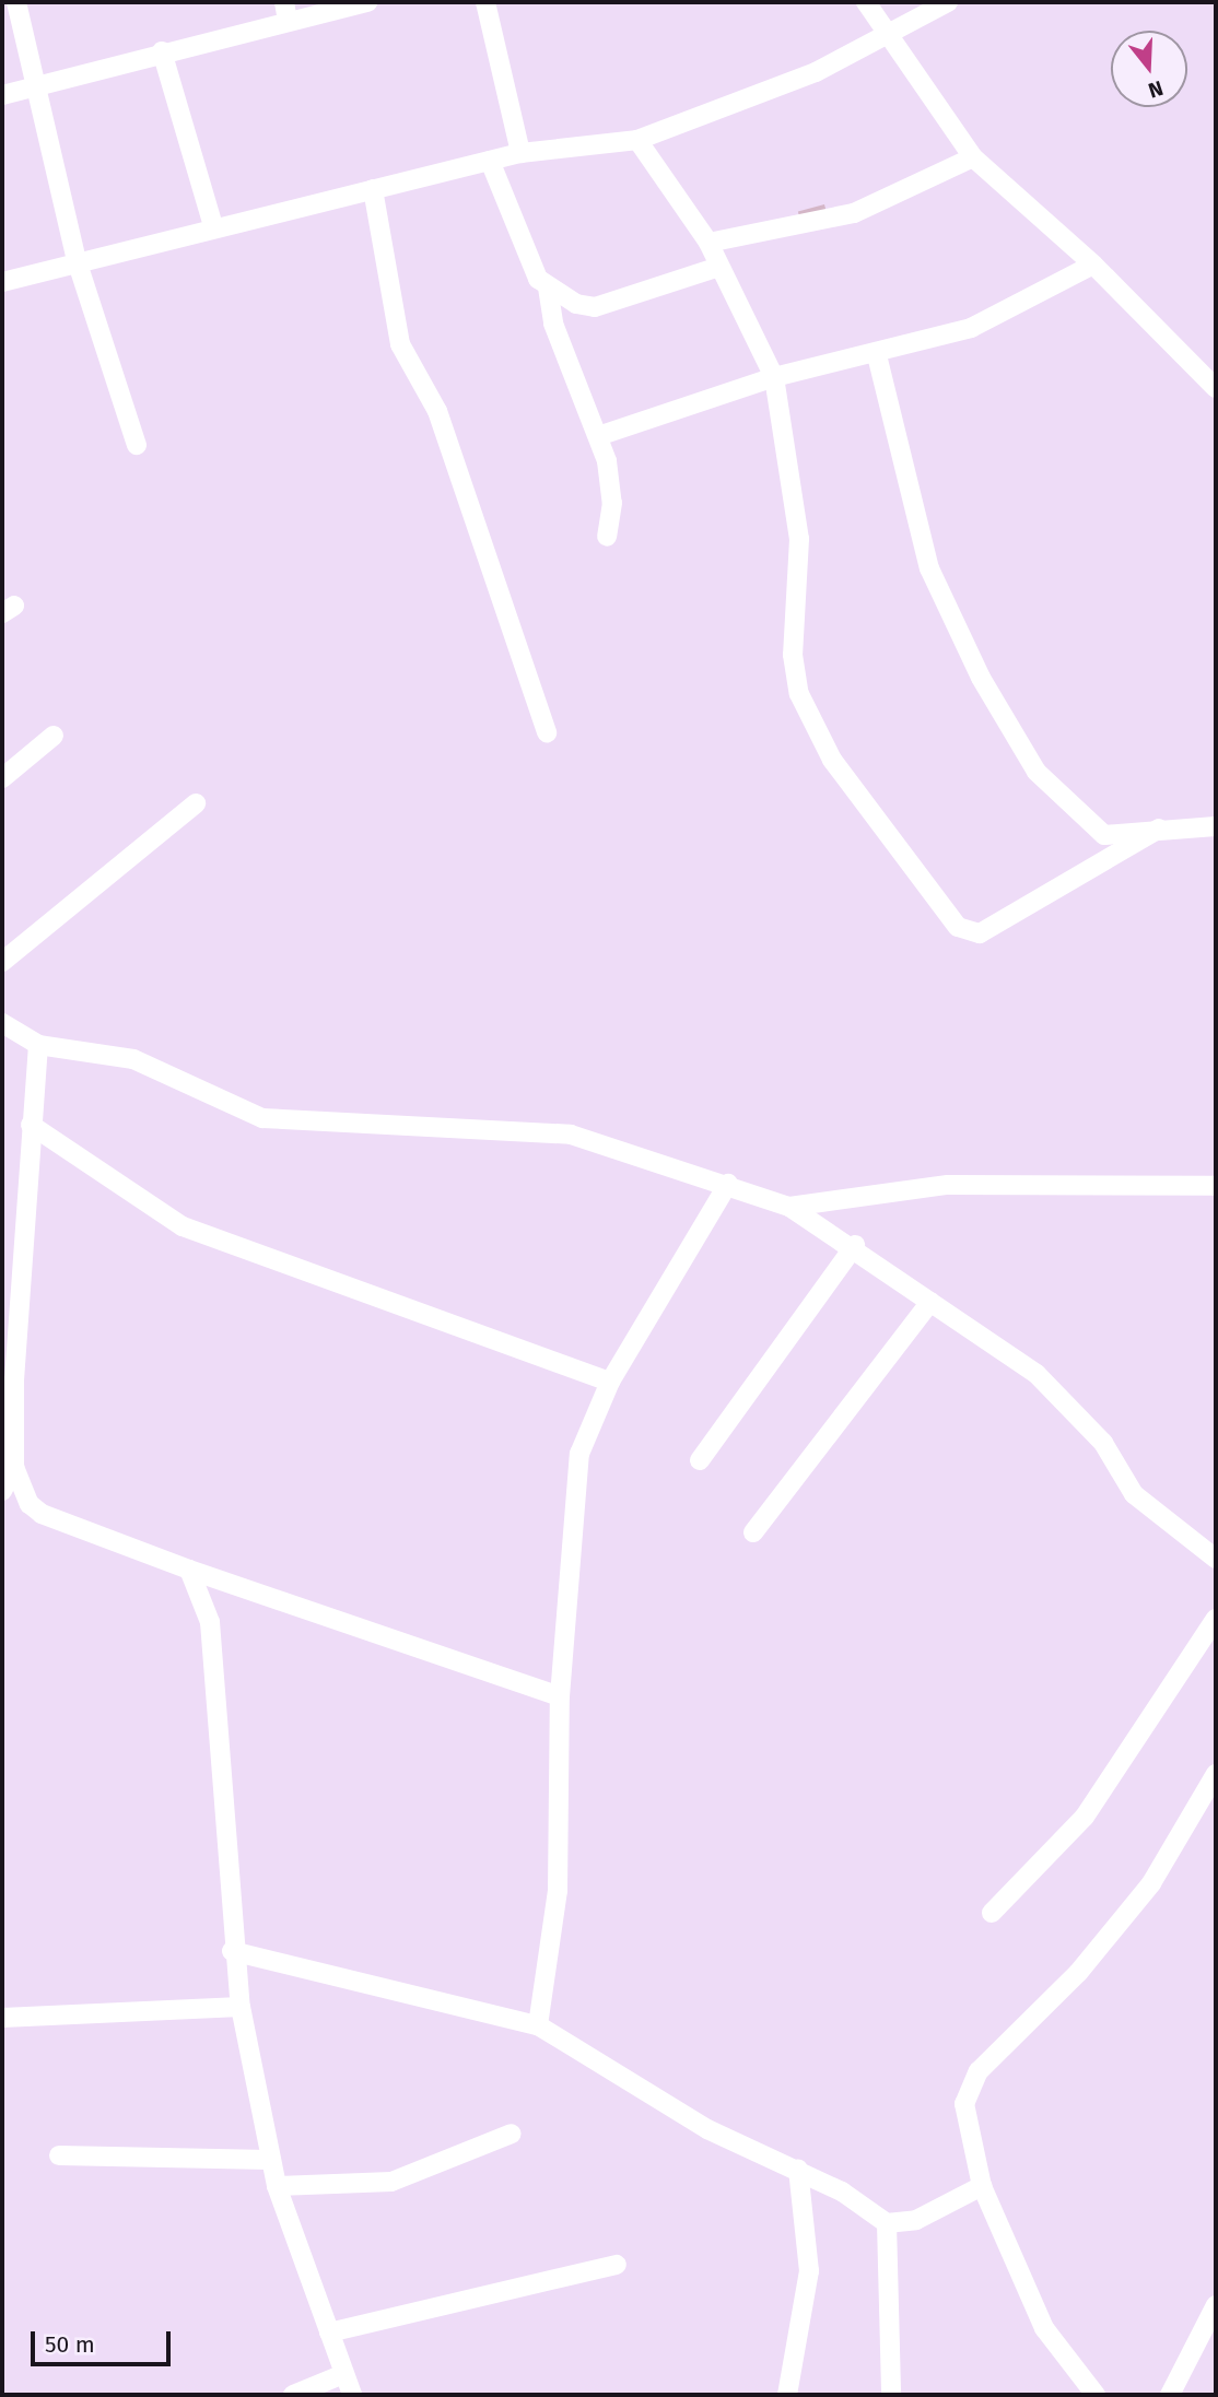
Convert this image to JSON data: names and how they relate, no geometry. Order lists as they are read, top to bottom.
{
  "scale_bar": "50 m",
  "north": "bottom"
}
